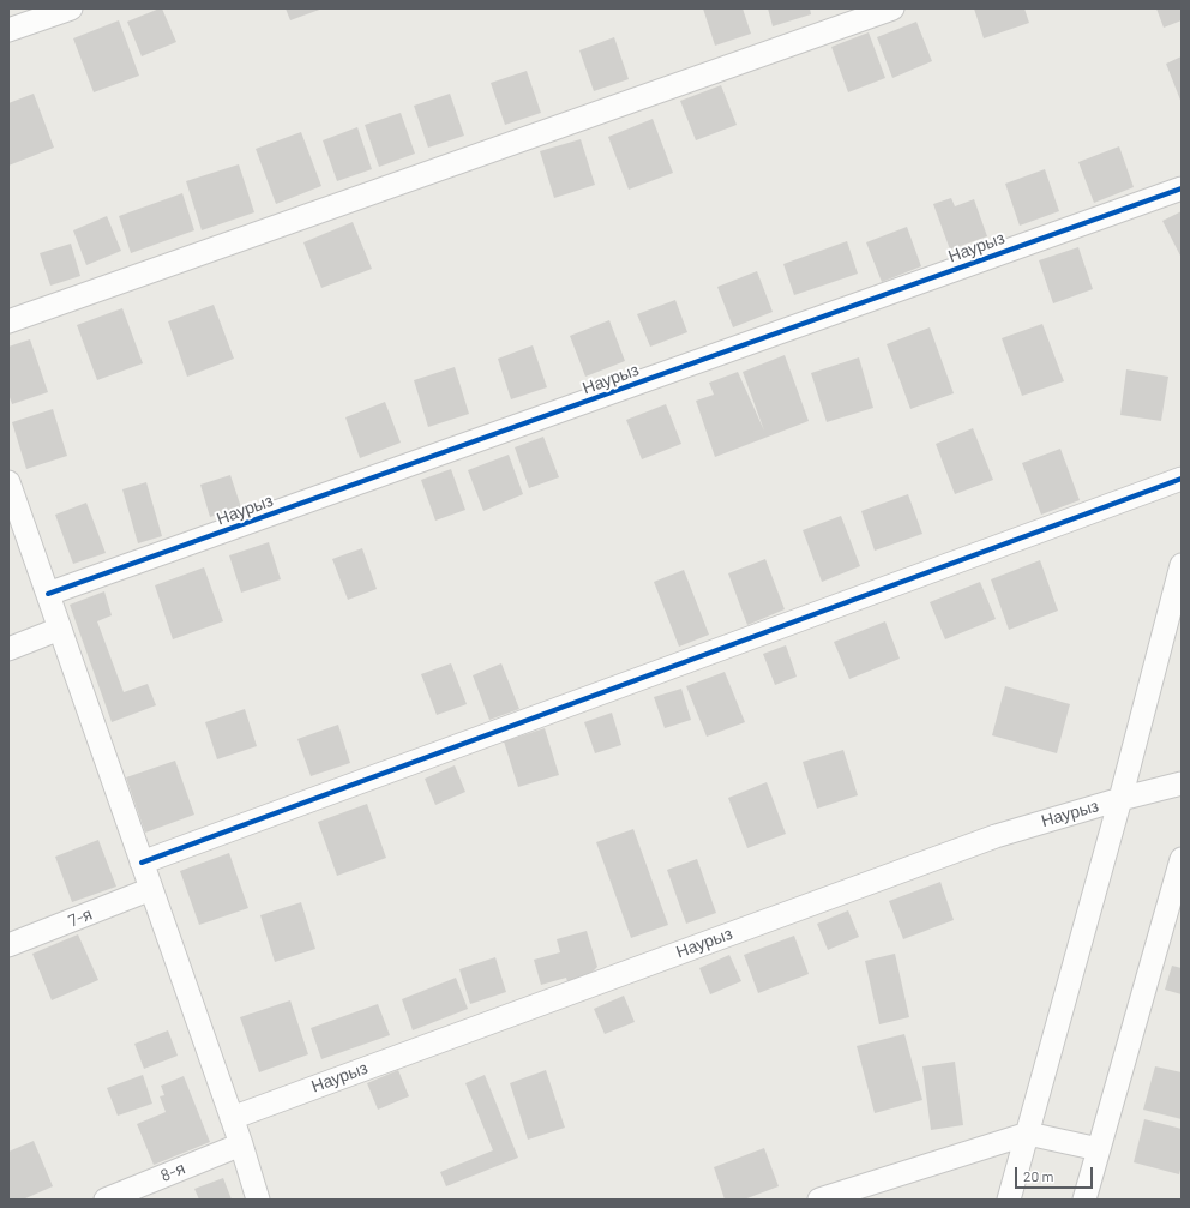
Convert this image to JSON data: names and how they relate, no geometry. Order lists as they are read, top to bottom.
{
  "streets": {
    "street": ["Наурыз", "7-я", "8-я"]
  },
  "scale_bar": "20 m"
}
